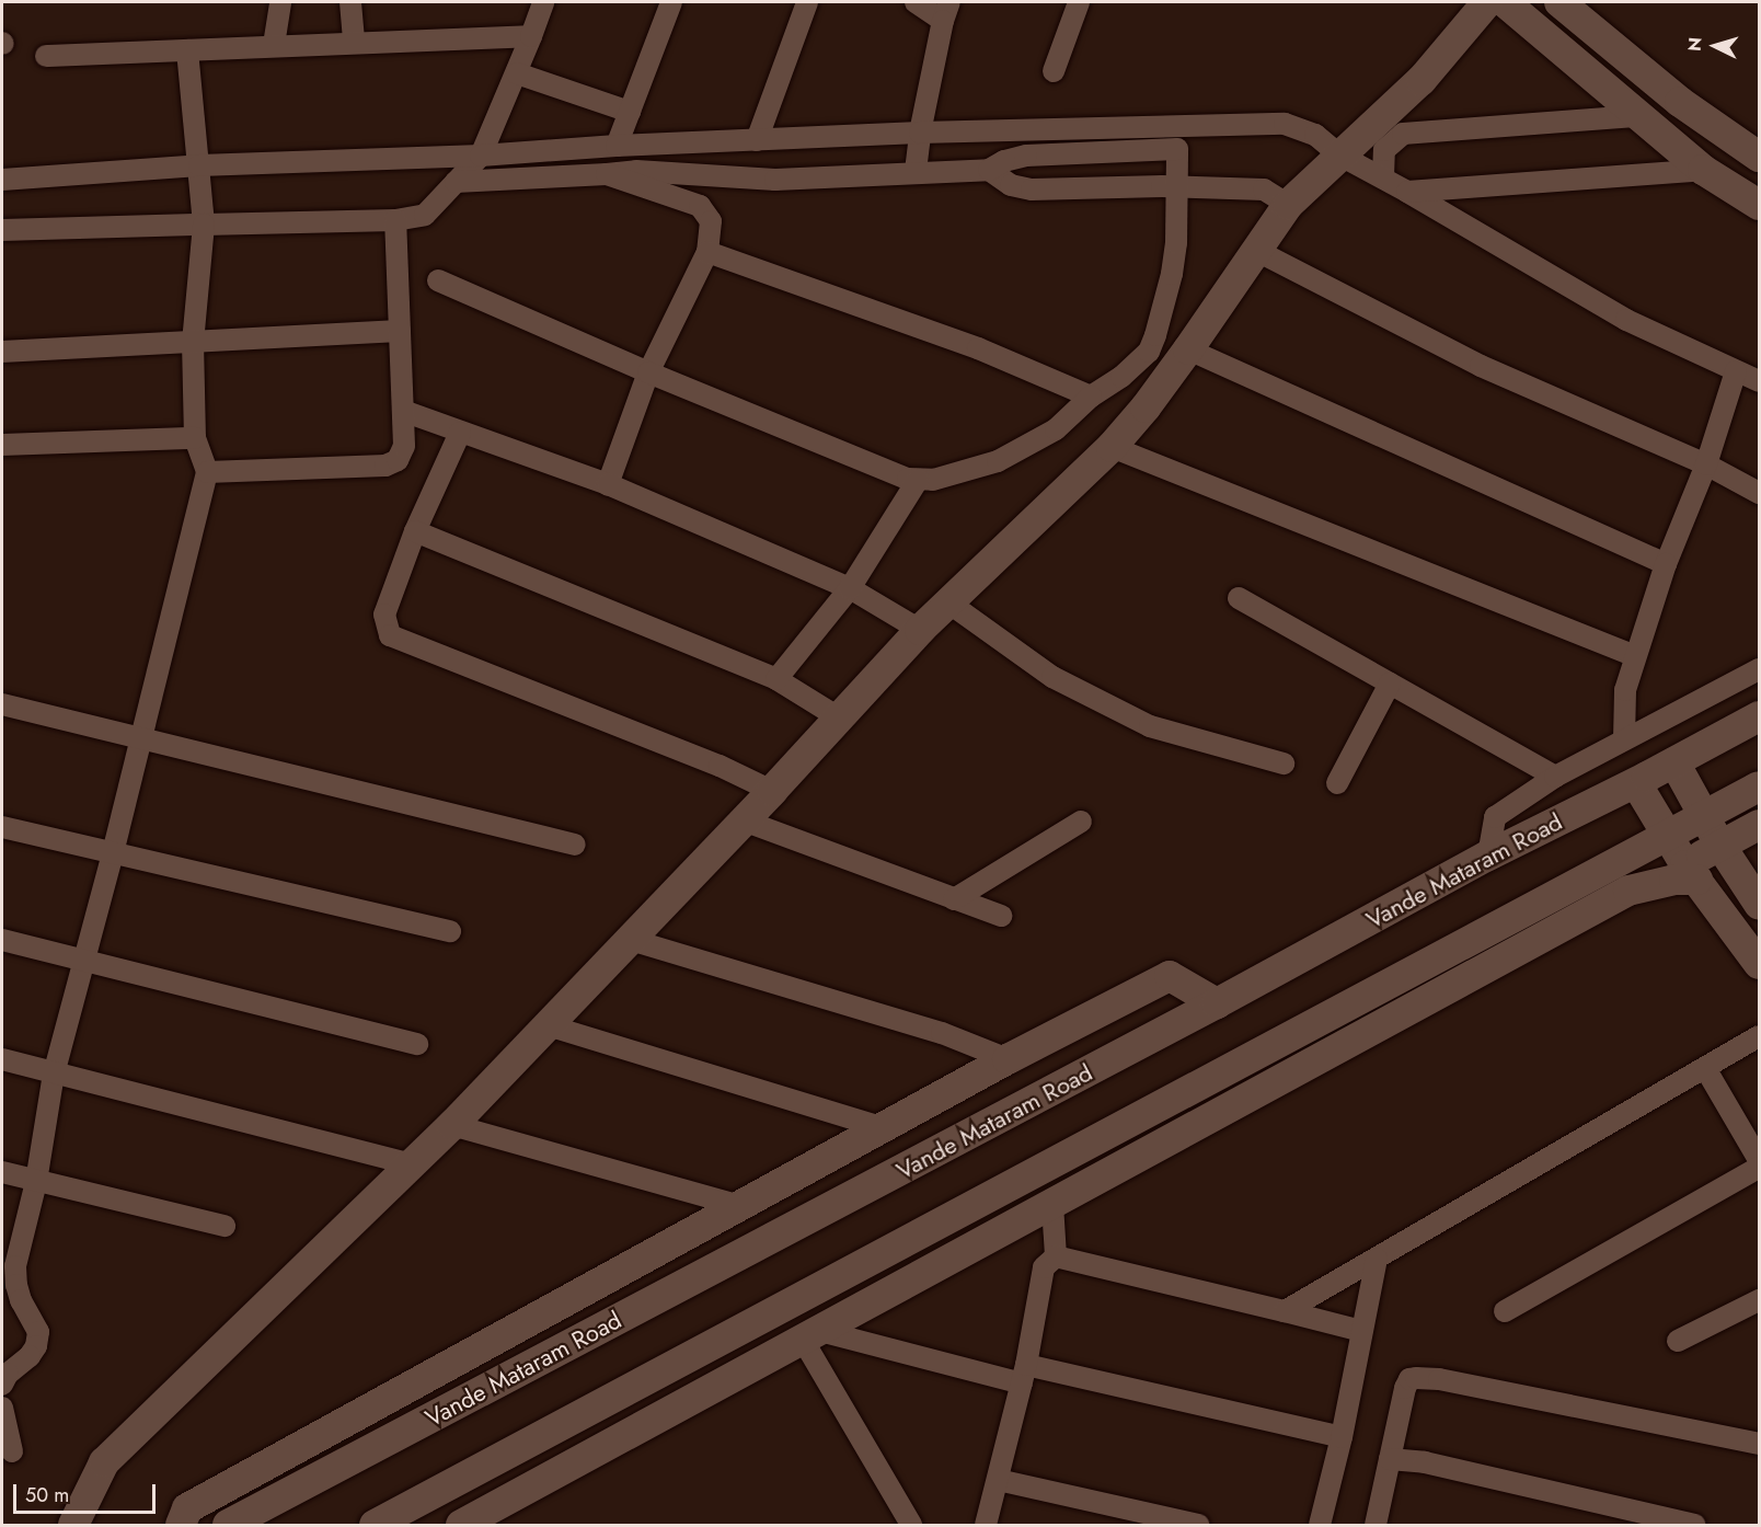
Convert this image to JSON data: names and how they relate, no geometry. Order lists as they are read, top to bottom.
{
  "streets": {
    "street": ["Vande Mataram Road"]
  },
  "scale_bar": "50 m",
  "north": "left"
}
